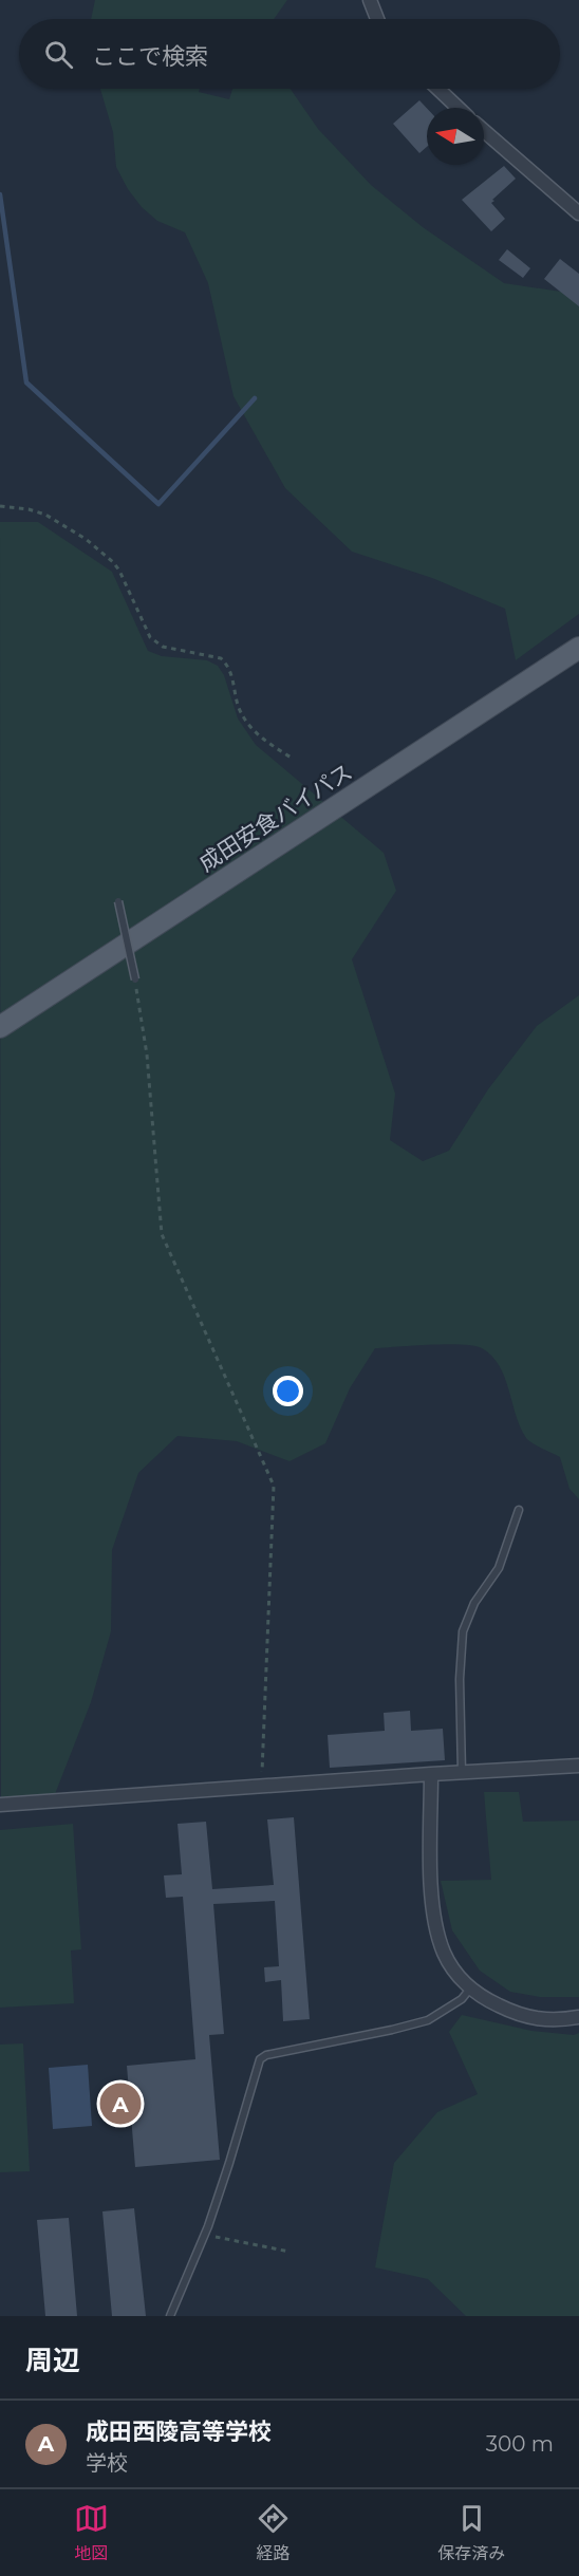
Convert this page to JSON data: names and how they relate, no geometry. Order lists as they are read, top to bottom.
{
  "streets": {
    "main road": ["成田安食バイパス"]
  },
  "north": "left",
  "page": {
    "search": "ここで検索",
    "pins": "A",
    "heading": "周辺",
    "list": [
      {
        "mark": "A",
        "name": "成田西陵高等学校",
        "note": "学校",
        "value": "300 m"
      }
    ],
    "nav": ["地図", "経路", "保存済み"]
  }
}
